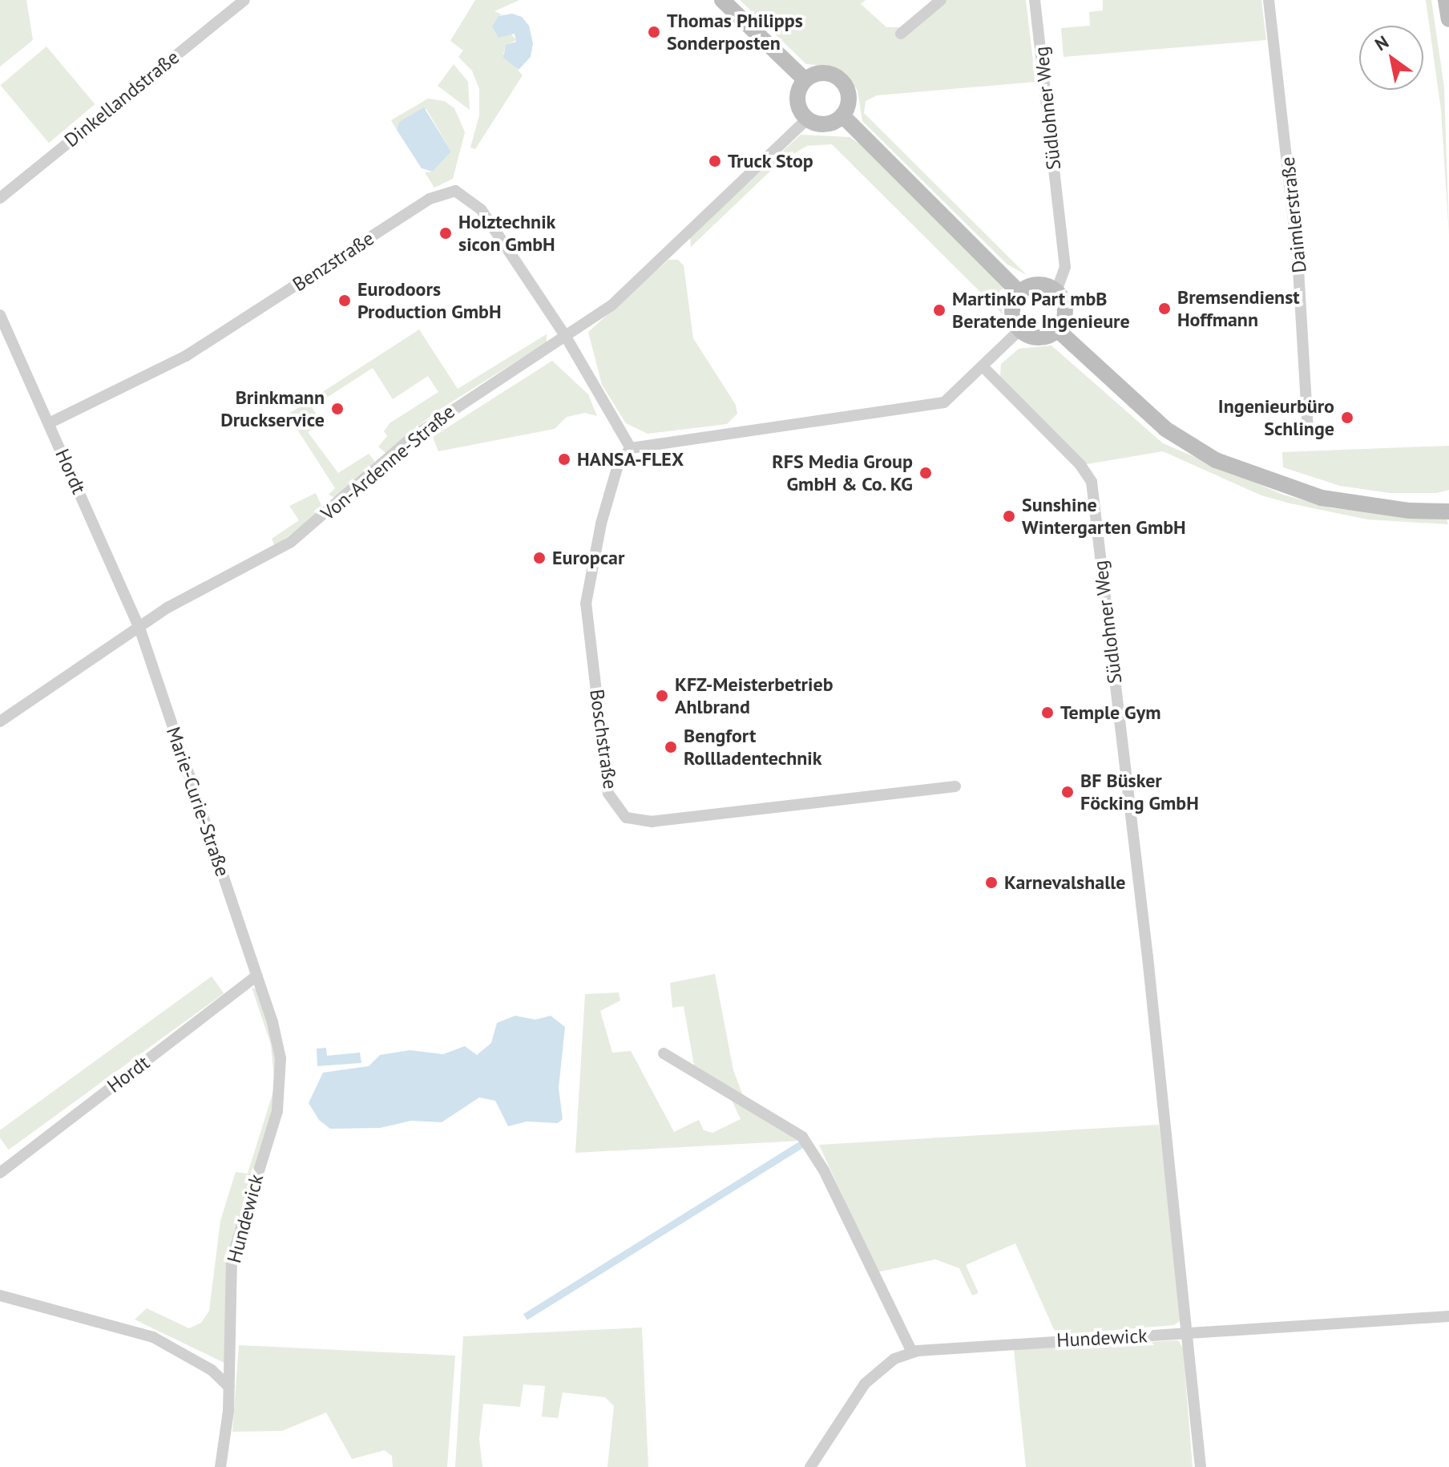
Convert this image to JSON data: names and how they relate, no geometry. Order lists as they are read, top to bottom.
{
  "streets": {
    "street": [
      "Dinkellandstraße",
      "Südlohner Weg",
      "Daimlerstraße",
      "Benzstraße",
      "Von-Ardenne-Straße",
      "Hordt",
      "Boschstraße",
      "Marie-Curie-Straße",
      "Hundewick"
    ]
  },
  "crossings": [
    ["Südlohner Weg", "Hundewick"],
    ["Benzstraße", "Von-Ardenne-Straße"],
    ["Benzstraße", "Hordt"],
    ["Von-Ardenne-Straße", "Hordt"],
    ["Von-Ardenne-Straße", "Marie-Curie-Straße"],
    ["Hordt", "Marie-Curie-Straße"],
    ["Hordt", "Hundewick"],
    ["Marie-Curie-Straße", "Hundewick"]
  ],
  "places": [
    "Thomas Philipps Sonderposten",
    "Truck Stop",
    "Holztechnik sicon GmbH",
    "Eurodoors Production GmbH",
    "Bremsendienst Hoffmann",
    "Martinko Part mbB Beratende Ingenieure",
    "Brinkmann Druckservice",
    "Ingenieurbüro Schlinge",
    "HANSA-FLEX",
    "RFS Media Group GmbH & Co. KG",
    "Sunshine Wintergarten GmbH",
    "Europcar",
    "KFZ-Meisterbetrieb Ahlbrand",
    "Temple Gym",
    "Bengfort Rollladentechnik",
    "BF Büsker Föcking GmbH",
    "Karnevalshalle"
  ],
  "north": "top left"
}
